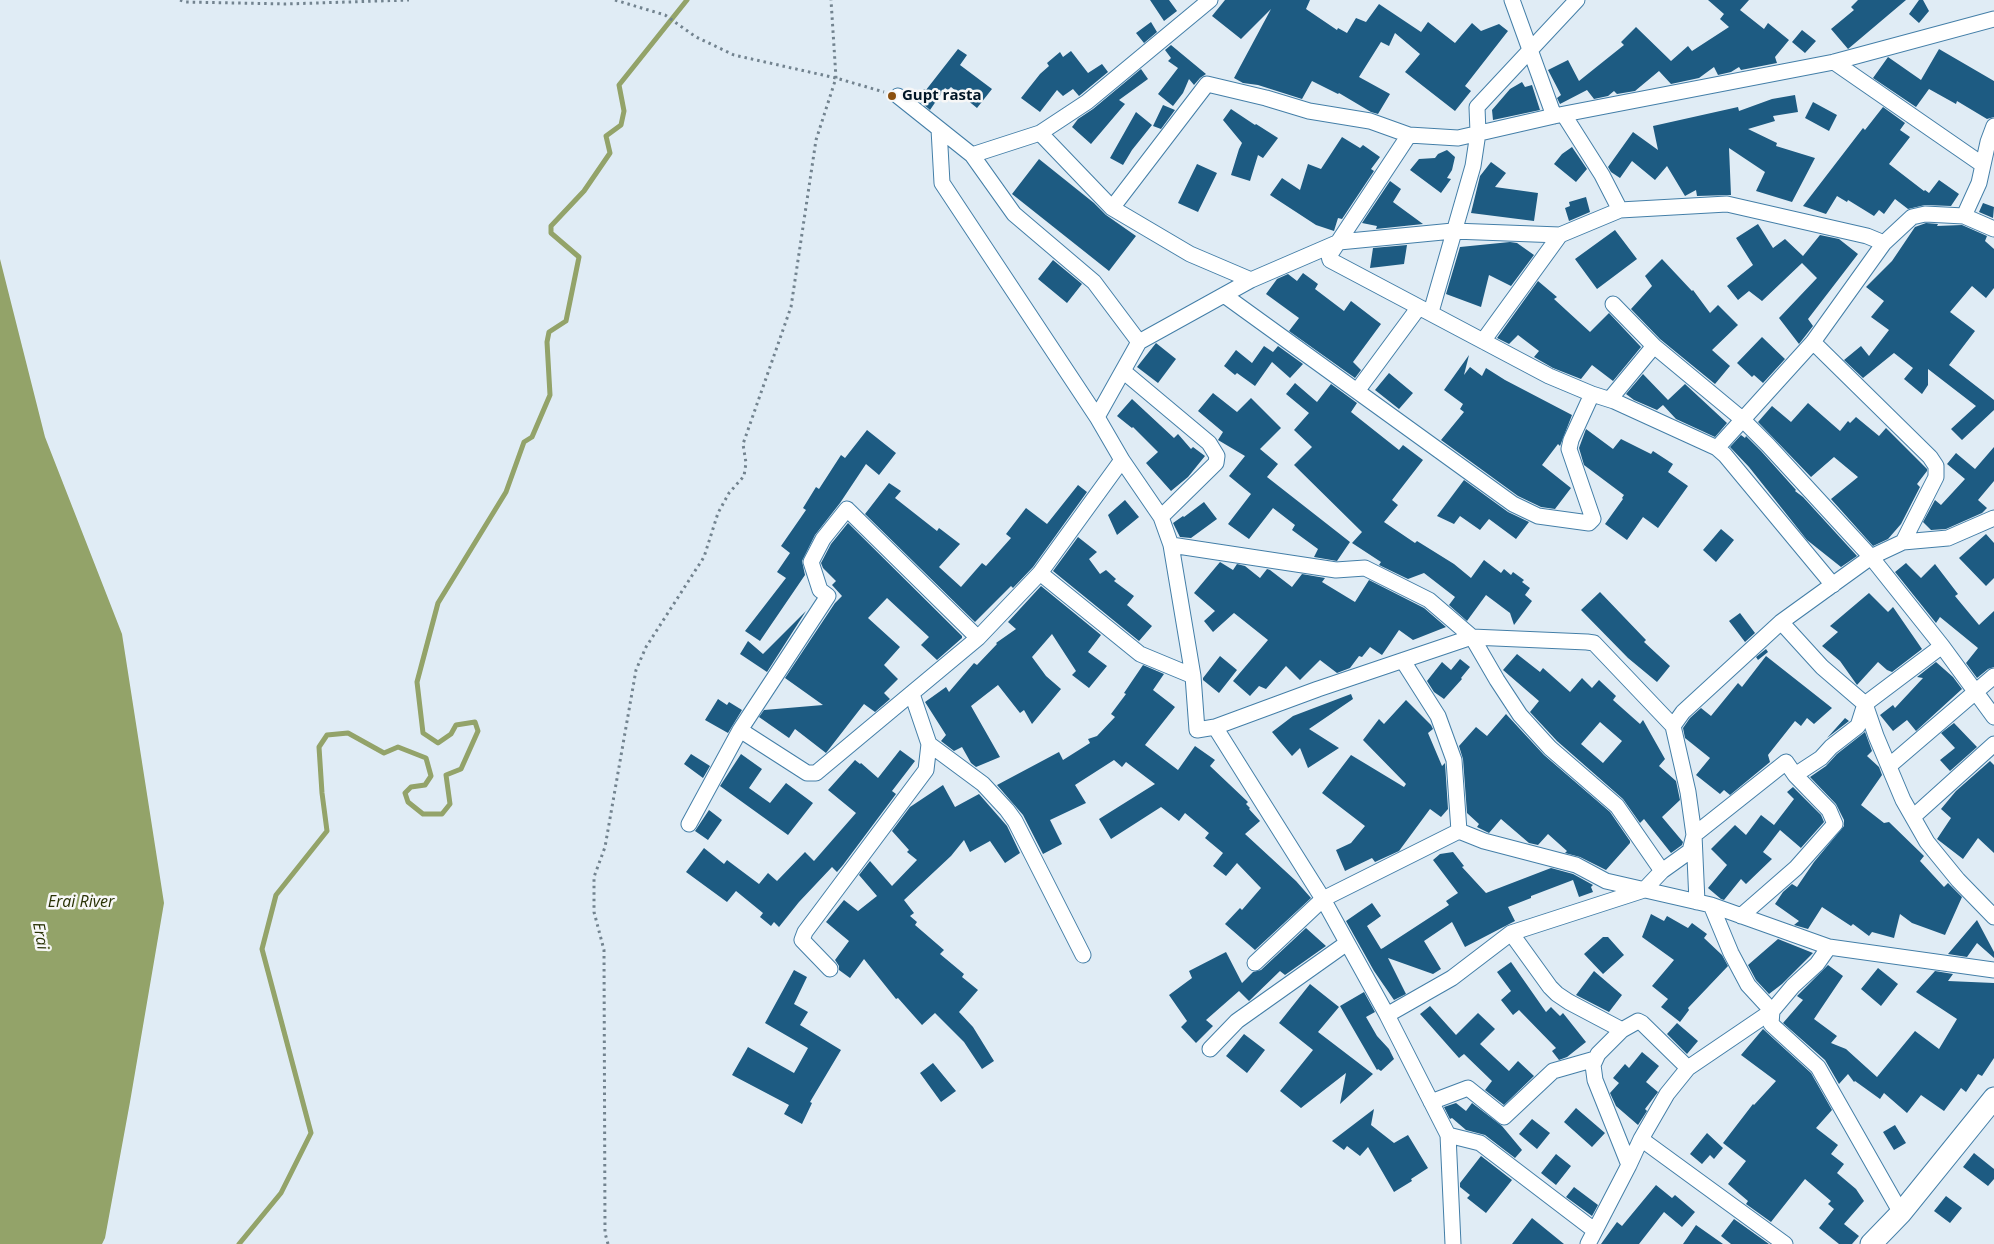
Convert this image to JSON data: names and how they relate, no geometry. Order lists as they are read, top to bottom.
{
  "water": ["Erai River", "Erai"],
  "places": ["Gupt rasta"]
}
